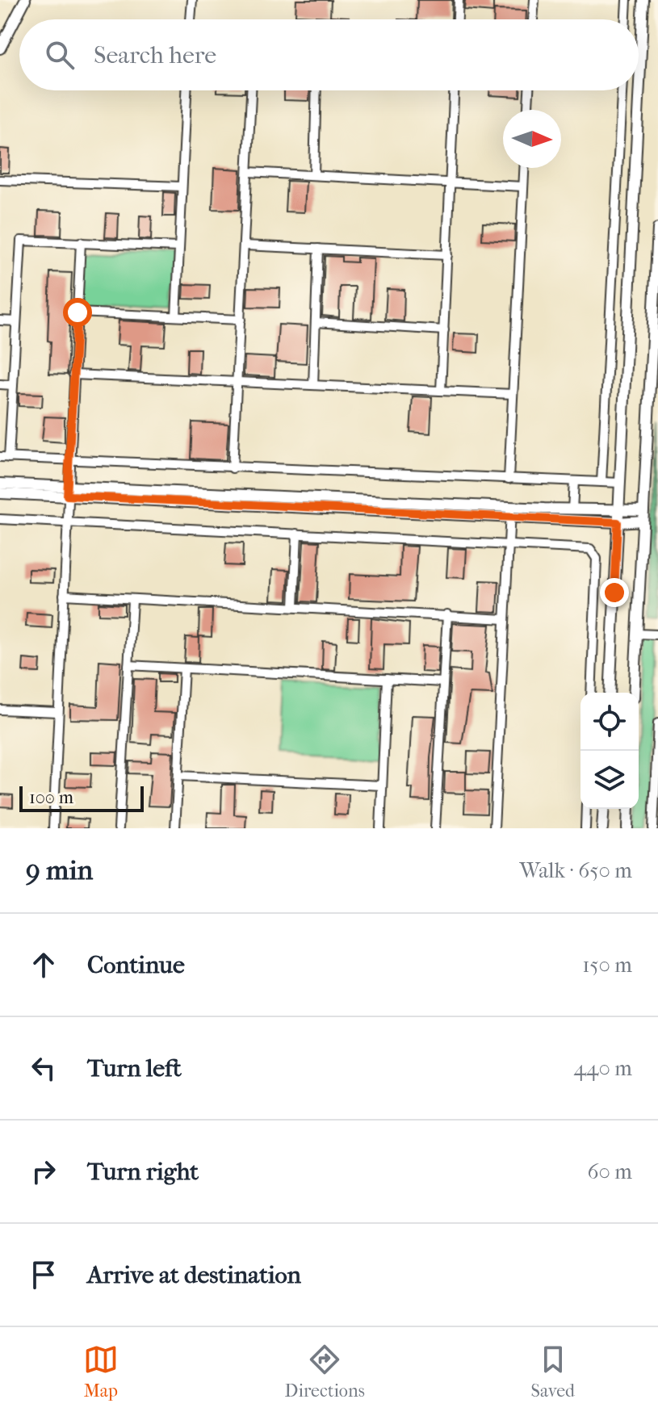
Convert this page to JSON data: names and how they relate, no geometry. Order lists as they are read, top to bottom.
{
  "scale_bar": "100 m",
  "north": "right",
  "page": {
    "search": "Search here",
    "scale": "100 m",
    "heading": ["9 min", "Walk · 650 m"],
    "list": [
      ["Continue", "150 m"],
      ["Turn left", "440 m"],
      ["Turn right", "60 m"],
      "Arrive at destination"
    ],
    "nav": ["Map", "Directions", "Saved"]
  }
}
